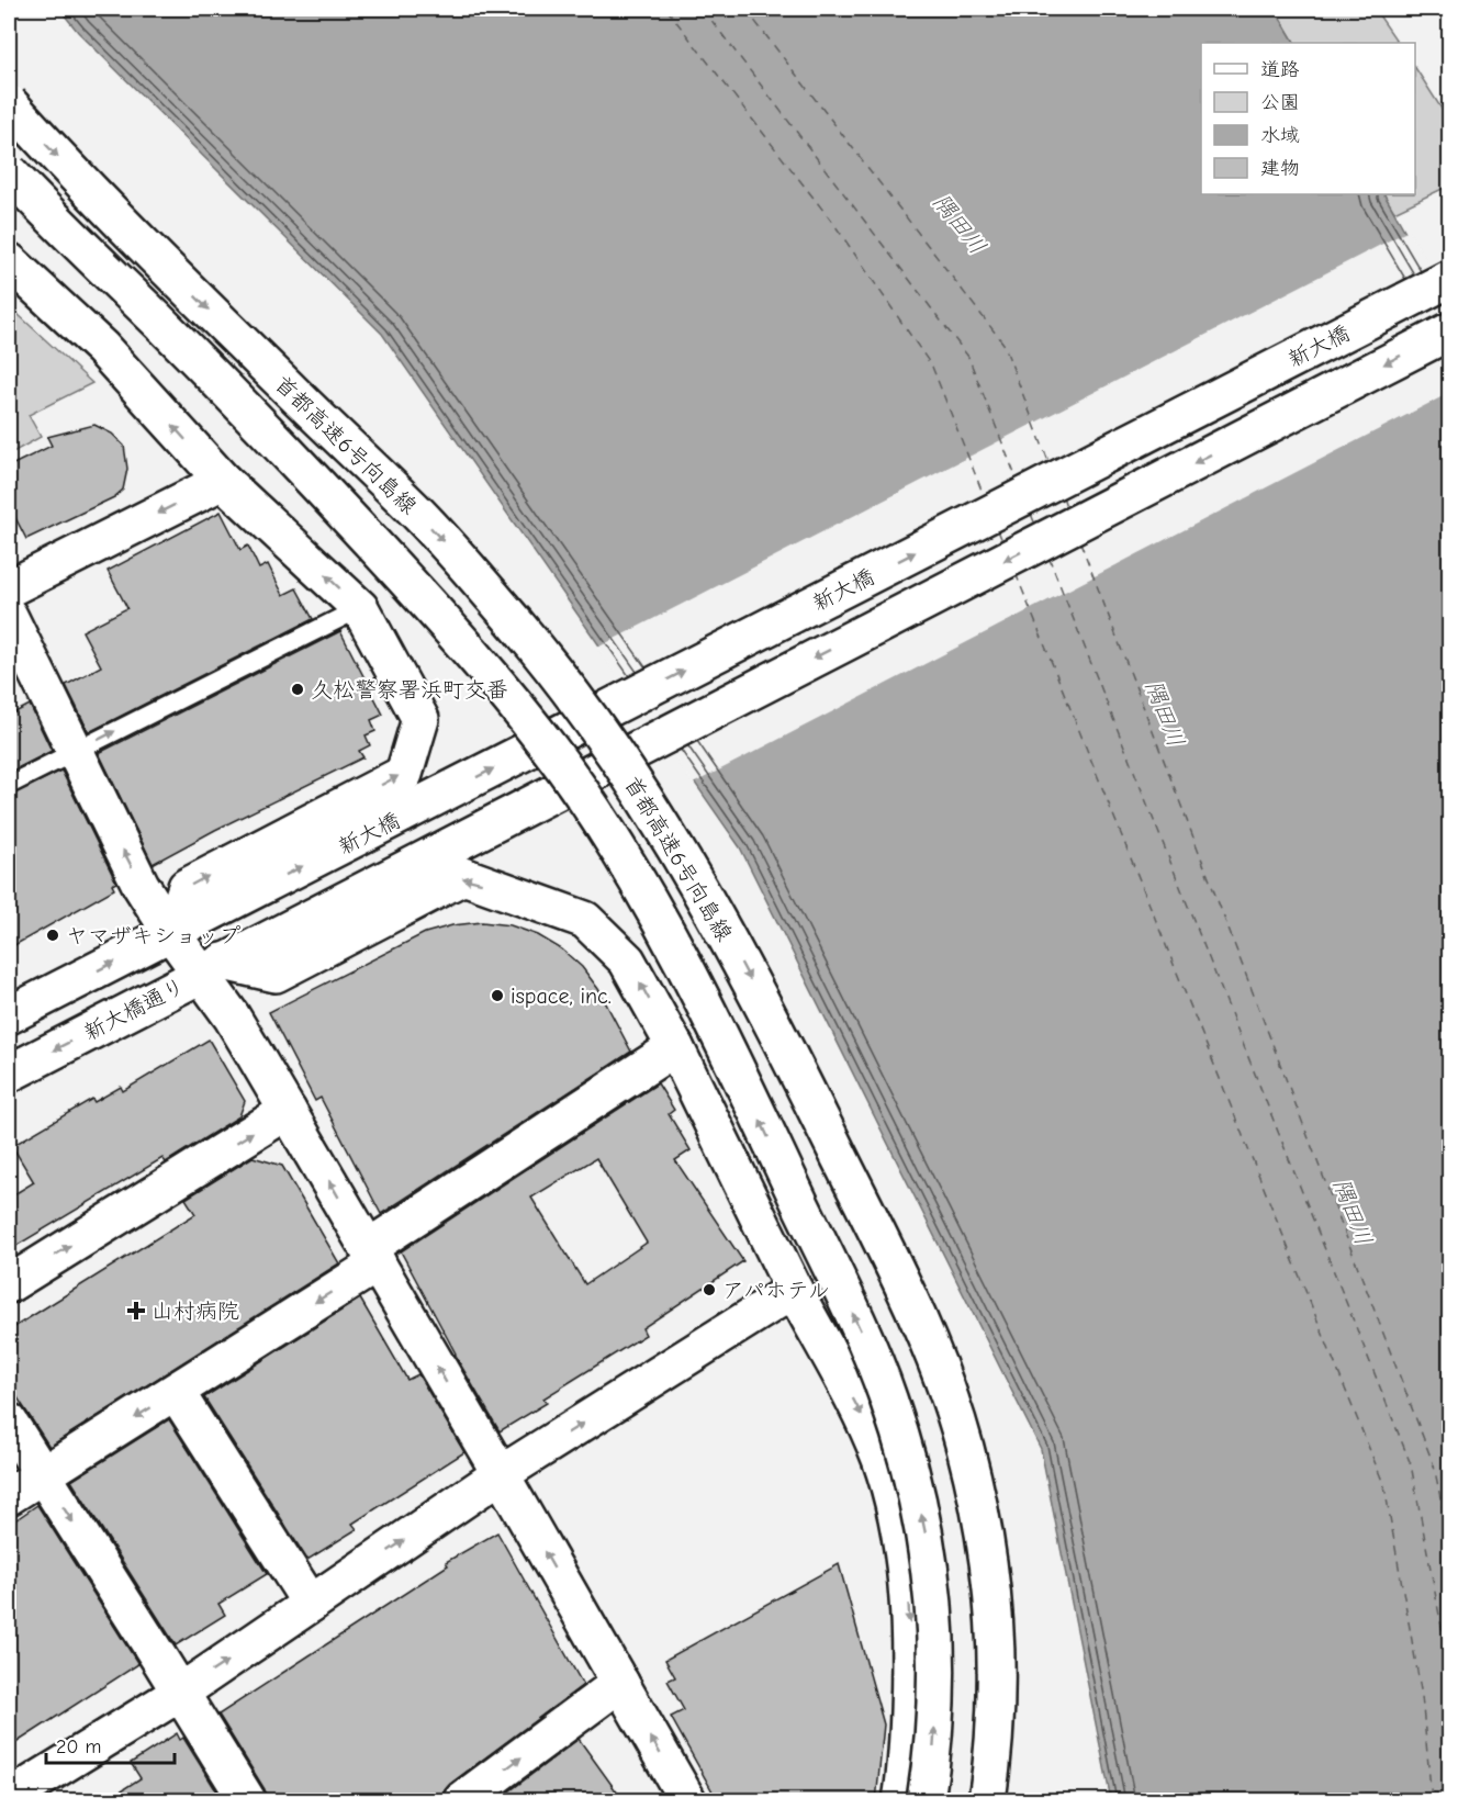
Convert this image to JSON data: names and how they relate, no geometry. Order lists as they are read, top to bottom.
{
  "streets": {
    "main road": ["新大橋", "首都高速6号向島線", "新大橋通り"]
  },
  "one_way": ["新大橋"],
  "water": ["隅田川"],
  "places": {
    "other": [
      "久松警察署浜町交番",
      "ヤマザキショップ",
      "ispace, inc.",
      "アパホテル"
    ],
    "health": ["山村病院"]
  },
  "legend": [
    "道路",
    "公園",
    "水域",
    "建物"
  ],
  "scale_bar": "20 m"
}
